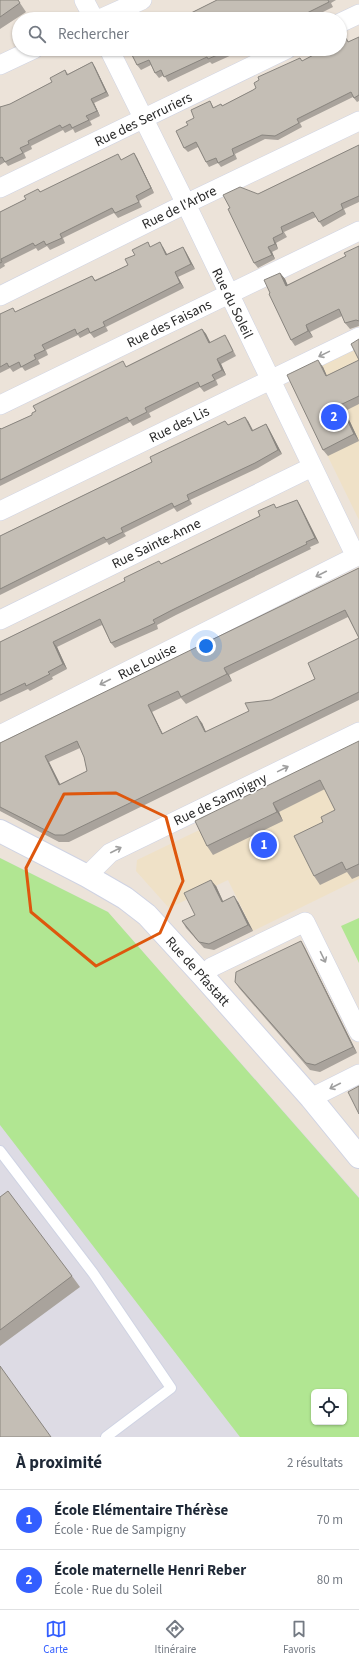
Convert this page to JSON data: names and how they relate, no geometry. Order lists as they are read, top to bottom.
{
  "streets": {
    "street": [
      "Rue des Serruriers",
      "Rue de l'Arbre",
      "Rue du Soleil",
      "Rue des Faisans",
      "Rue des Lis",
      "Rue Sainte-Anne",
      "Rue Louise",
      "Rue de Sampigny",
      "Rue de Pfastatt"
    ]
  },
  "crossings": [
    ["Rue des Serruriers", "Rue du Soleil"],
    ["Rue de l'Arbre", "Rue du Soleil"],
    ["Rue du Soleil", "Rue des Faisans"],
    ["Rue du Soleil", "Rue des Lis"],
    ["Rue du Soleil", "Rue Sainte-Anne"],
    ["Rue du Soleil", "Rue Louise"],
    ["Rue de Sampigny", "Rue de Pfastatt"]
  ],
  "one_way": ["Rue Louise", "Rue de Sampigny"],
  "page": {
    "search": "Rechercher",
    "pins": ["2", "1"],
    "heading": ["À proximité", "2 résultats"],
    "list": [
      {
        "mark": "1",
        "name": "École Elémentaire Thérèse",
        "note": "École · Rue de Sampigny",
        "value": "70 m"
      },
      {
        "mark": "2",
        "name": "École maternelle Henri Reber",
        "note": "École · Rue du Soleil",
        "value": "80 m"
      }
    ],
    "nav": ["Carte", "Itinéraire", "Favoris"]
  }
}
